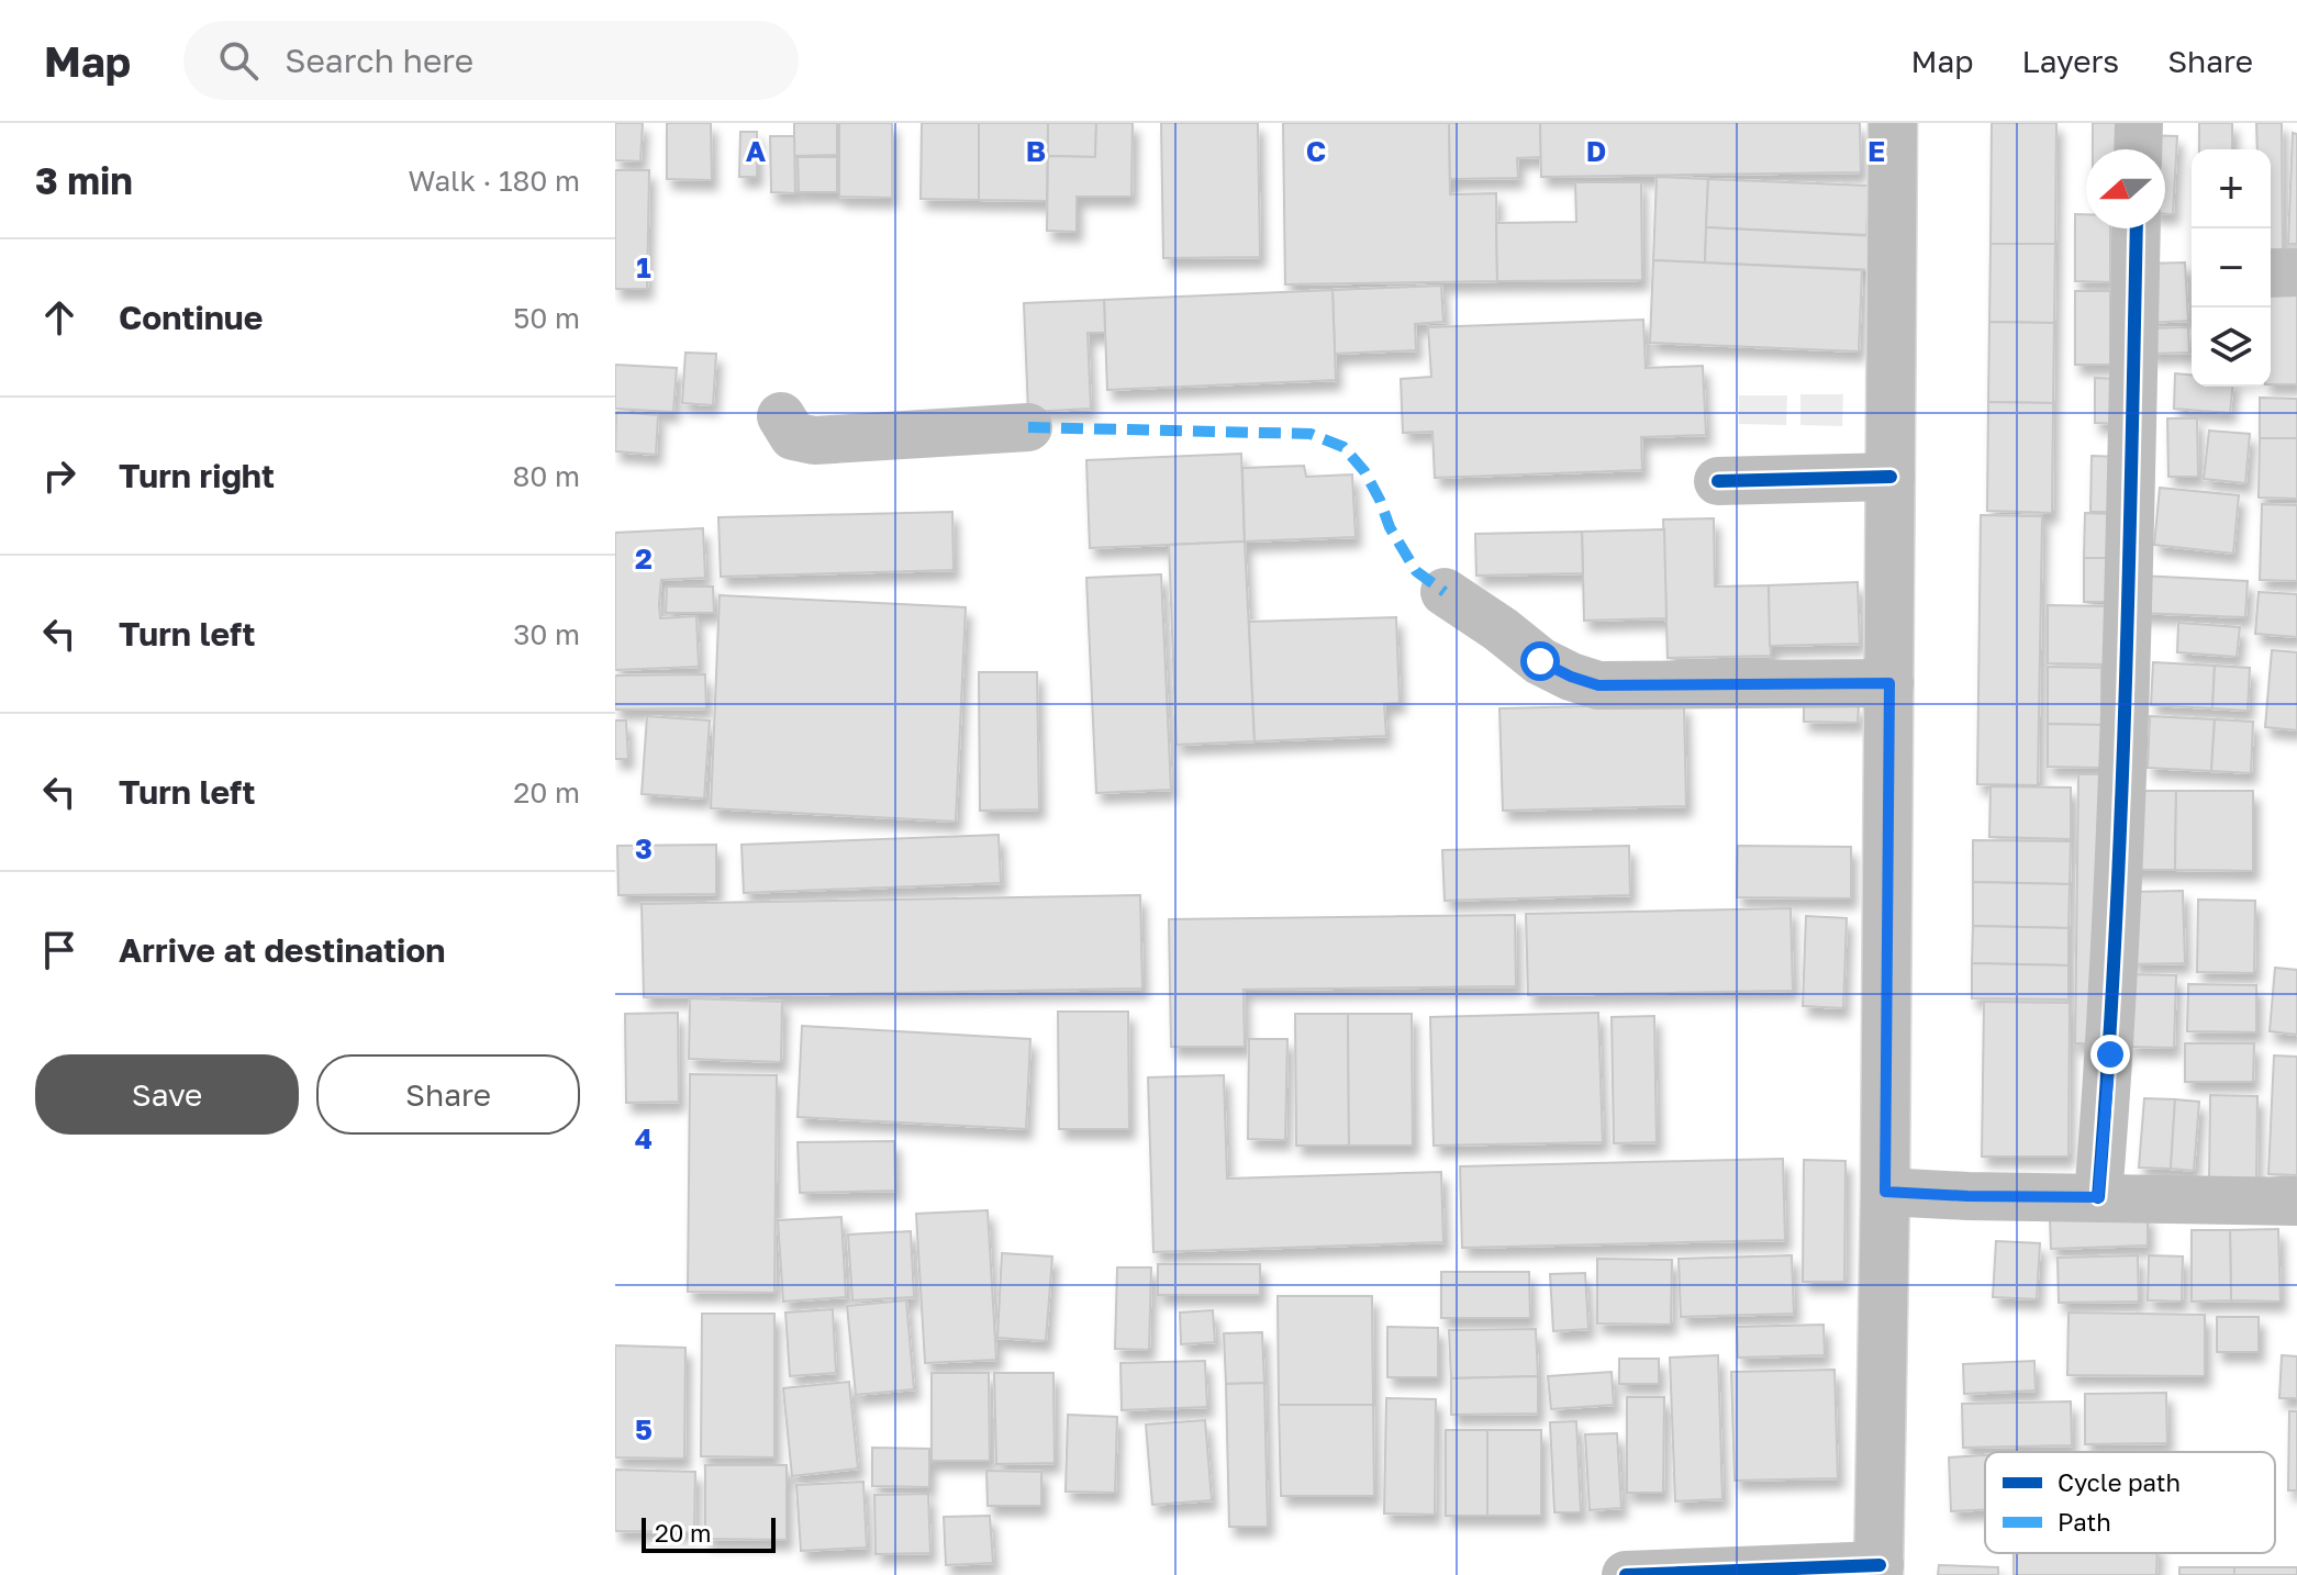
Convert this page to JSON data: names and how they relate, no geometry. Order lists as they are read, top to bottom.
{
  "legend": ["Cycle path", "Path"],
  "scale_bar": "20 m",
  "north": "left",
  "page": {
    "header": "Map",
    "search": "Search here",
    "nav": ["Map", "Layers", "Share"],
    "heading": ["3 min", "Walk · 180 m"],
    "map_buttons": ["+", "−"],
    "list": [
      ["Continue", "50 m"],
      ["Turn right", "80 m"],
      ["Turn left", "30 m"],
      ["Turn left", "20 m"],
      "Arrive at destination"
    ],
    "buttons": ["Save", "Share"],
    "scale": "20 m"
  },
  "grid": {
    "columns": [
      "A",
      "B",
      "C",
      "D",
      "E"
    ],
    "rows": [
      "1",
      "2",
      "3",
      "4",
      "5"
    ]
  }
}
